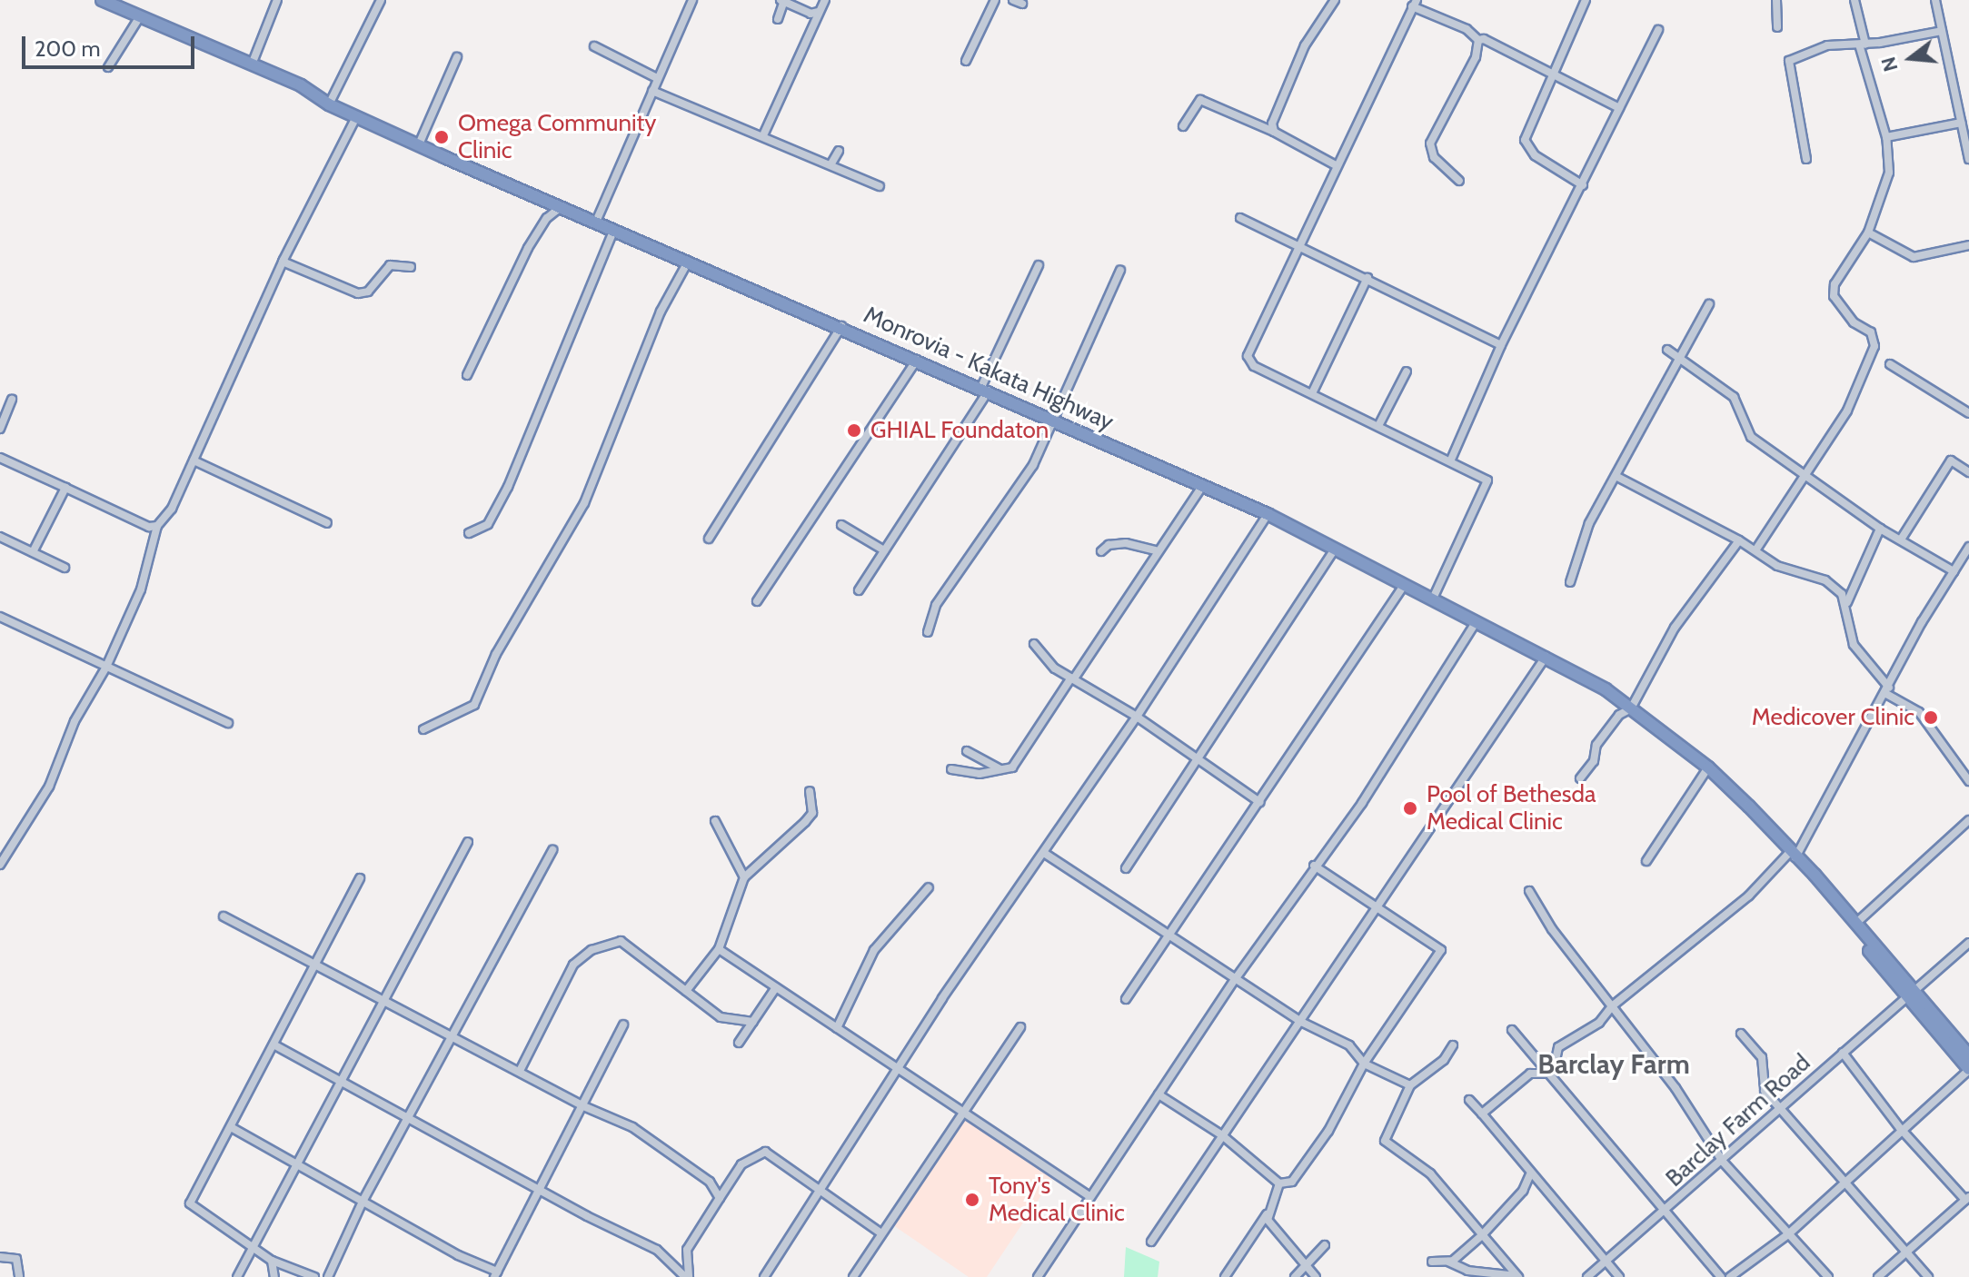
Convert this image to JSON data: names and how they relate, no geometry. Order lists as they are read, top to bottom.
{
  "streets": {
    "highway": ["Monrovia - Kakata Highway"],
    "street": ["Barclay Farm Road"]
  },
  "crossings": [
    ["Monrovia - Kakata Highway", "Barclay Farm Road"]
  ],
  "districts": ["Barclay Farm"],
  "places": [
    "Omega Community Clinic",
    "GHIAL Foundaton",
    "Medicover Clinic",
    "Pool of Bethesda Medical Clinic",
    "Tony's Medical Clinic"
  ],
  "scale_bar": "200 m",
  "north": "left"
}
